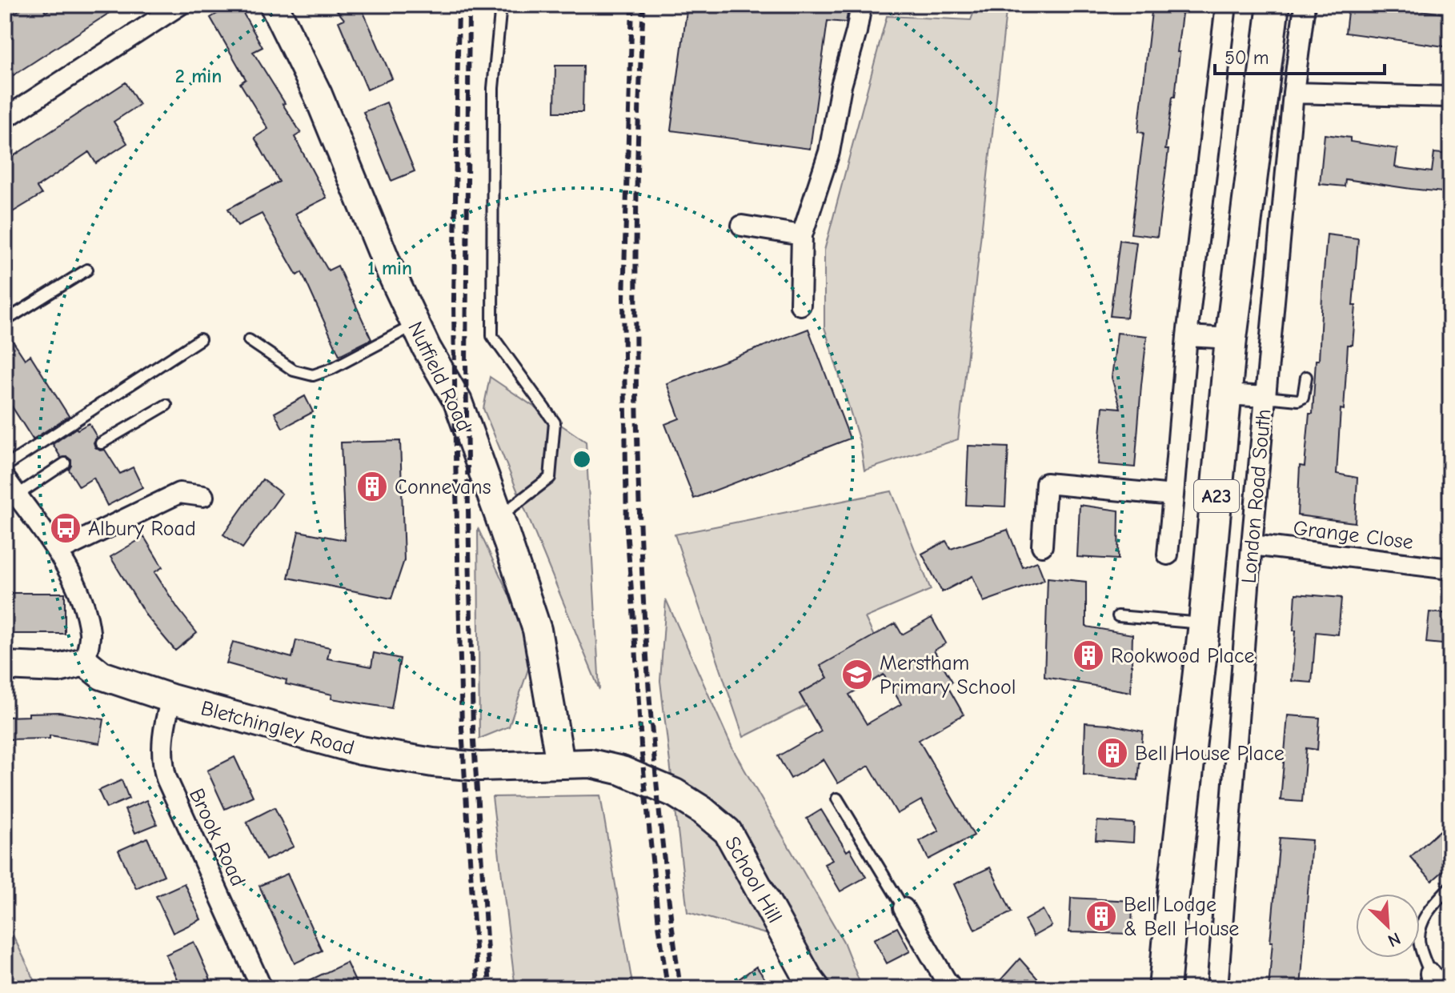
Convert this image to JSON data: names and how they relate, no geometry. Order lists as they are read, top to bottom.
{
  "streets": {
    "main road": ["A23", "London Road South"],
    "street": [
      "Nutfield Road",
      "Grange Close",
      "Bletchingley Road",
      "Brook Road",
      "School Hill"
    ]
  },
  "crossings": [
    ["Nutfield Road", "Bletchingley Road"],
    ["Nutfield Road", "School Hill"],
    ["London Road South", "Grange Close"],
    ["Bletchingley Road", "Brook Road"],
    ["Bletchingley Road", "School Hill"]
  ],
  "places": {
    "building": [
      "Connevans",
      "Rookwood Place",
      "Bell House Place",
      "Bell Lodge & Bell House"
    ],
    "bus stop": ["Albury Road"],
    "school or university": ["Merstham Primary School"]
  },
  "scale_bar": "50 m",
  "north": "bottom right",
  "rings": ["2 min", "1 min"]
}
